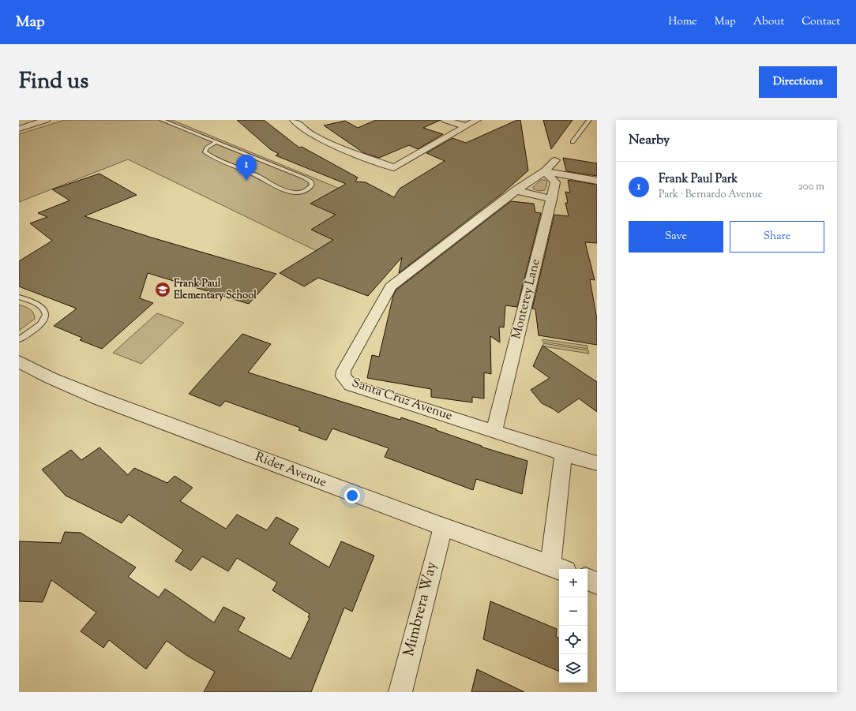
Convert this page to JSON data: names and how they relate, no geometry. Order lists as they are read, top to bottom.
{
  "streets": {
    "street": [
      "Monterey Lane",
      "Santa Cruz Avenue",
      "Rider Avenue",
      "Mimbrera Way"
    ]
  },
  "crossings": [
    ["Monterey Lane", "Santa Cruz Avenue"],
    ["Rider Avenue", "Mimbrera Way"]
  ],
  "places": {
    "school or university": ["Frank Paul Elementary School"]
  },
  "page": {
    "header": "Map",
    "nav": [
      "Home",
      "Map",
      "About",
      "Contact"
    ],
    "title": "Find us",
    "buttons": [
      "Directions",
      ["Save", "Share"]
    ],
    "heading": "Nearby",
    "pins": "1",
    "list": [
      {
        "mark": "1",
        "name": "Frank Paul Park",
        "note": "Park · Bernardo Avenue",
        "value": "200 m"
      }
    ],
    "map_buttons": ["+", "−"]
  }
}
